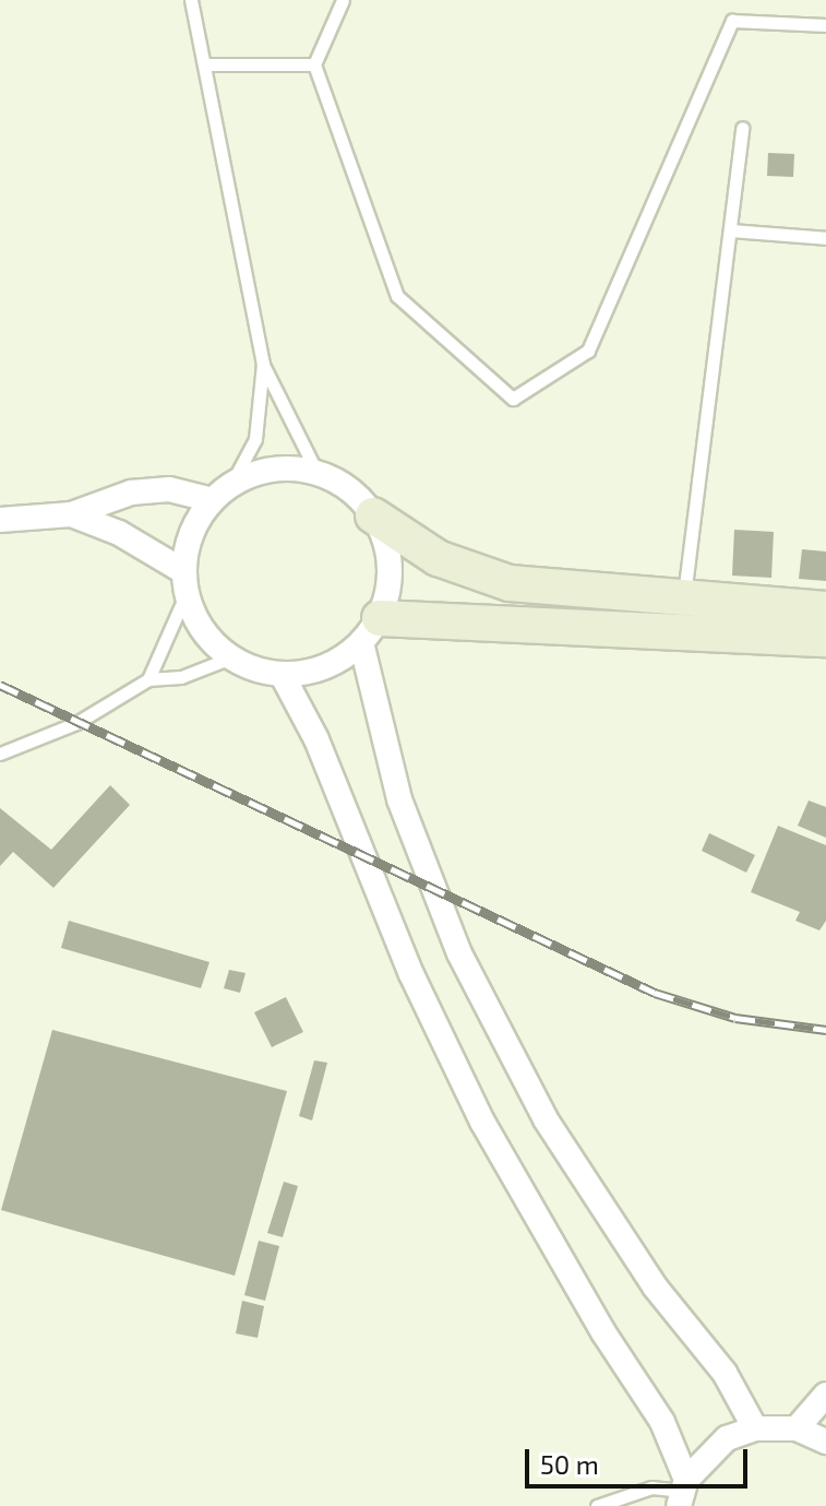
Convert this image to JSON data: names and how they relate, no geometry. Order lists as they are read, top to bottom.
{
  "scale_bar": "50 m"
}
